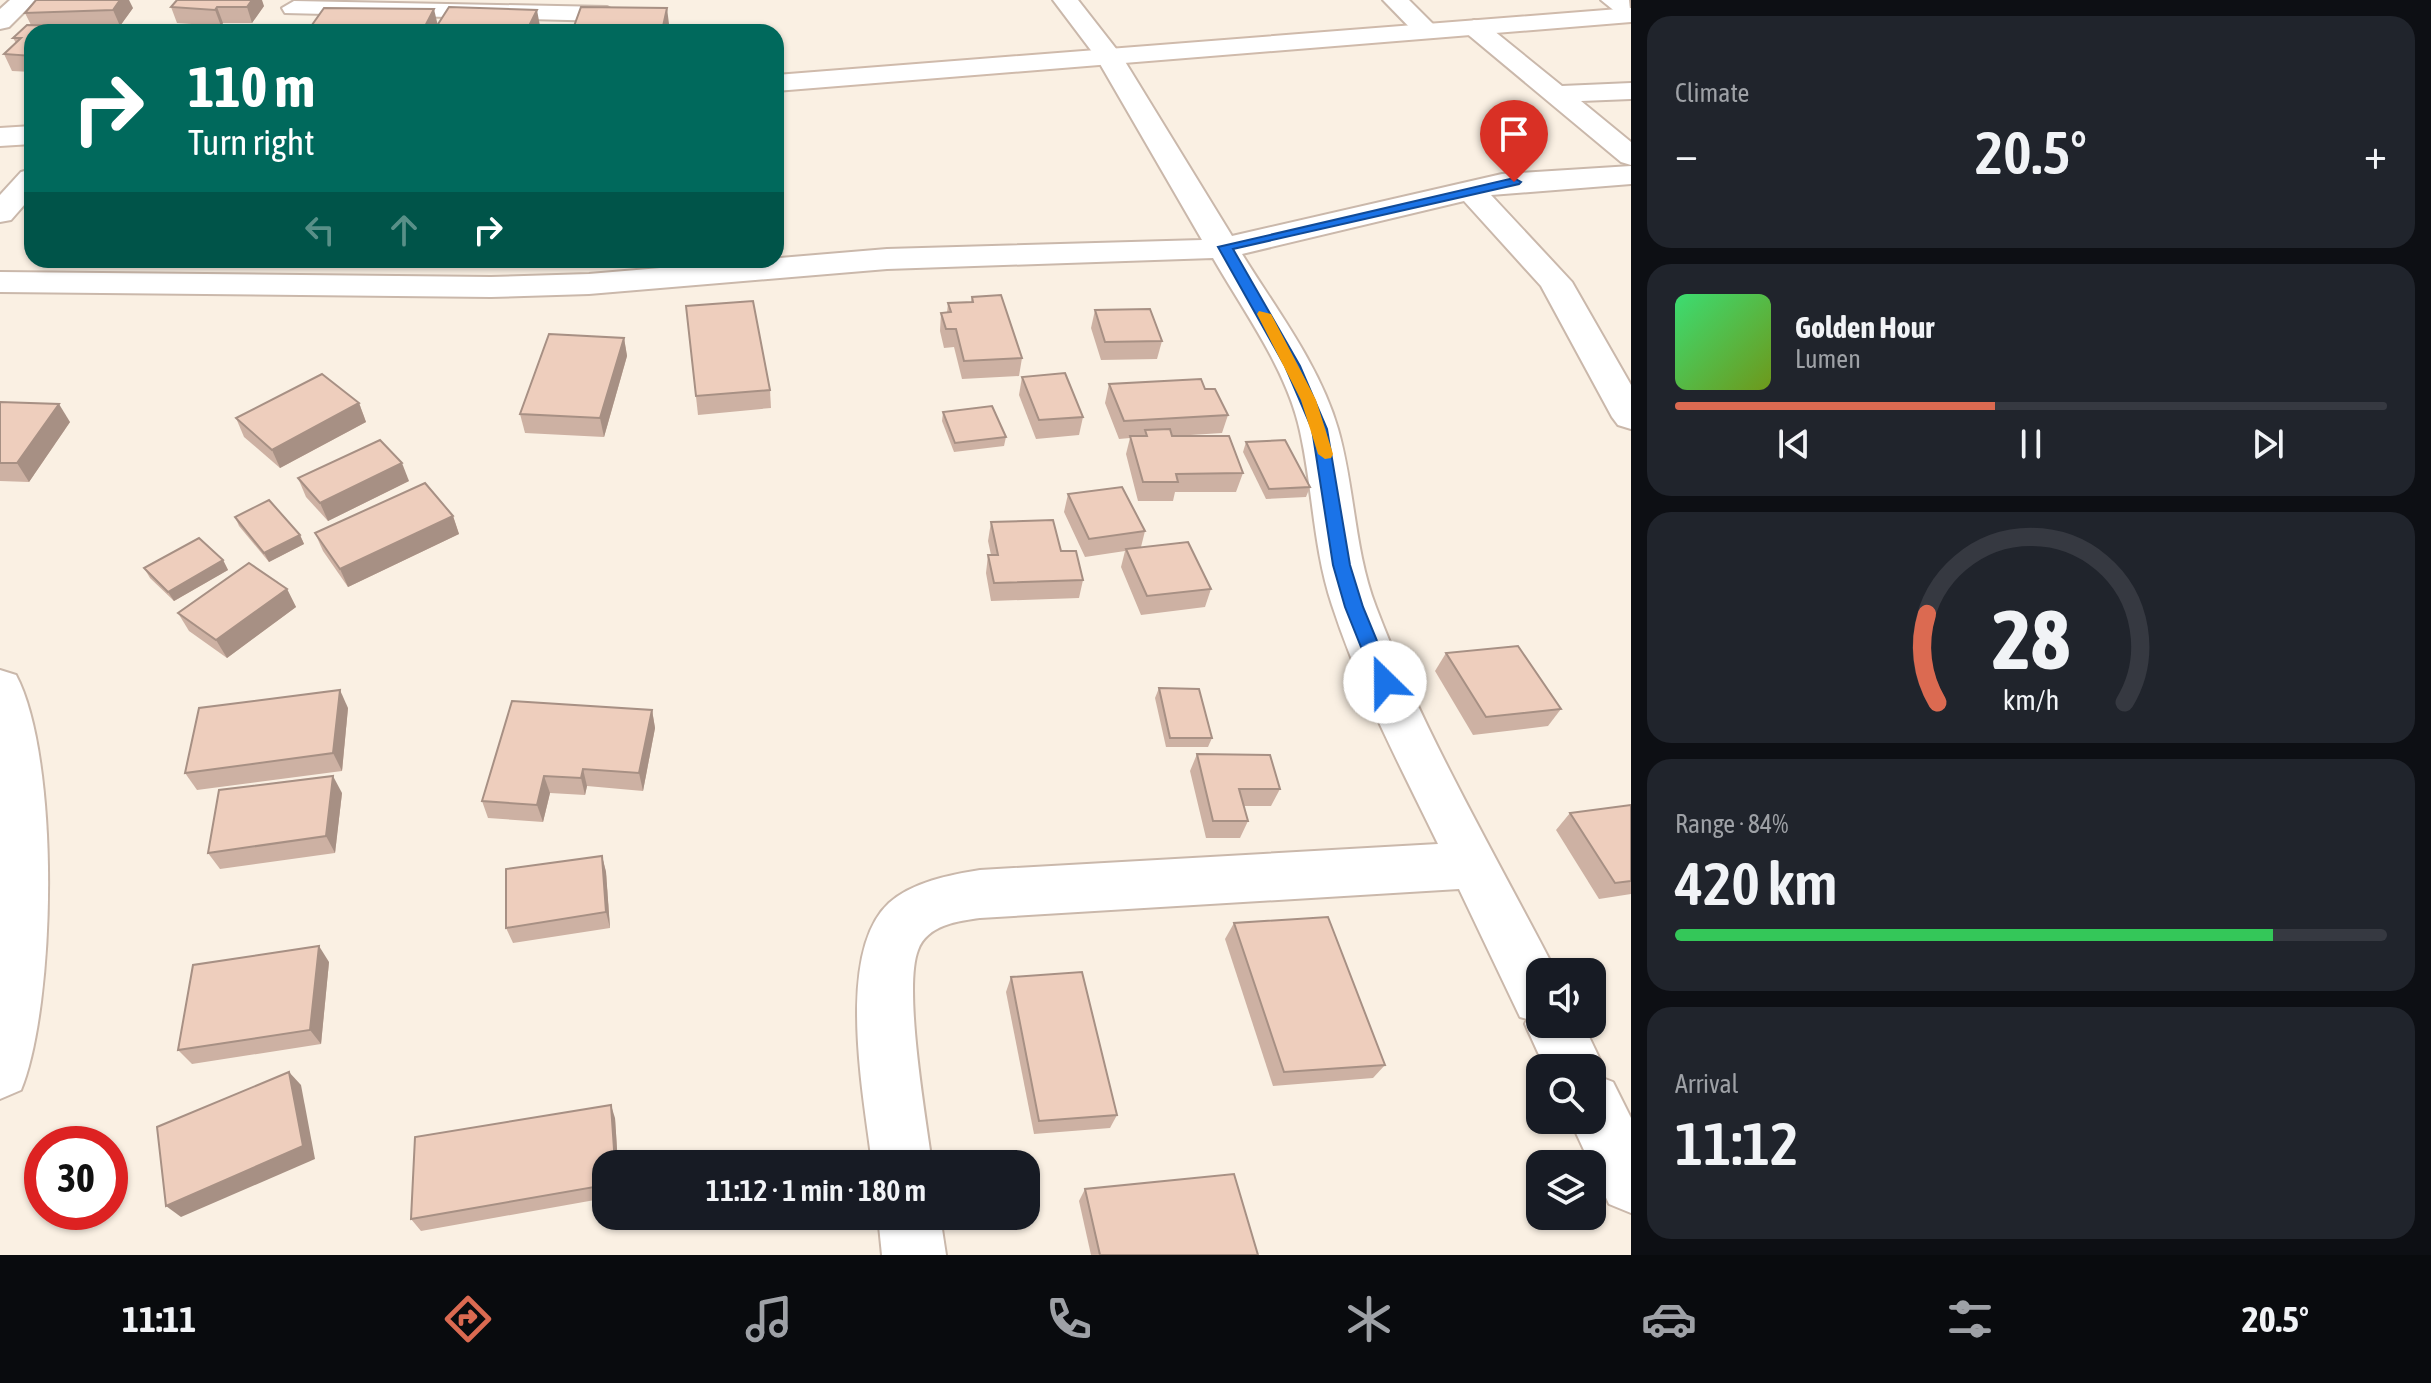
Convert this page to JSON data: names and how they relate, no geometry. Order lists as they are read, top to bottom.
{
  "page": {
    "tile": [
      "Climate",
      ["Range · 84%", "420 km"],
      ["Arrival", "11:12"]
    ],
    "turn": ["110 m", "Turn right"],
    "heat": ["−", "20.5°", "+"],
    "song": ["Golden Hour", "Lumen"],
    "limit": "30",
    "trip": "11:12 · 1 min · 180 m",
    "tabs": ["11:11", "20.5°"],
    "gauge": ["28", "km/h"]
  }
}
